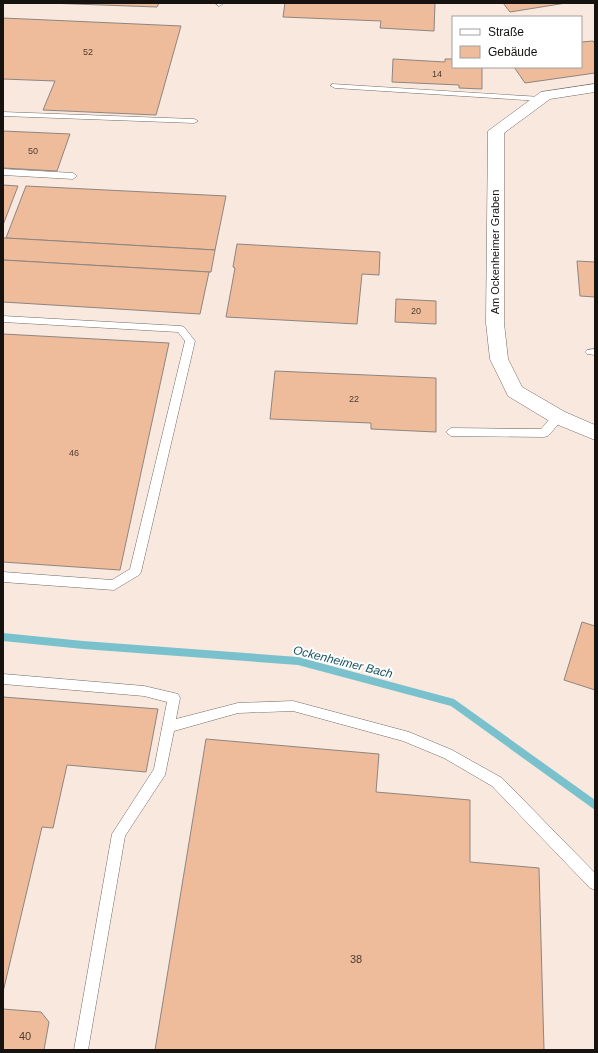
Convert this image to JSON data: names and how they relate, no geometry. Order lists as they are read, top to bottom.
{
  "streets": {
    "street": ["Am Ockenheimer Graben"]
  },
  "water": ["Ockenheimer Bach"],
  "house_numbers": [
    "52",
    "14",
    "50",
    "20",
    "22",
    "46",
    "38",
    "40"
  ],
  "legend": ["Straße", "Gebäude"]
}
